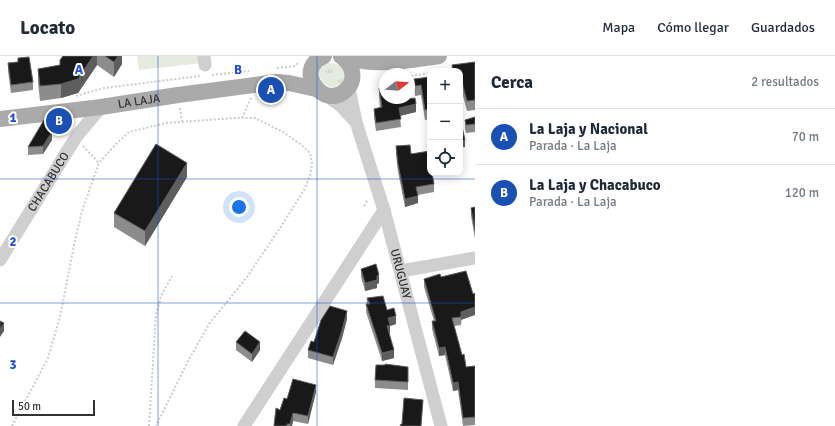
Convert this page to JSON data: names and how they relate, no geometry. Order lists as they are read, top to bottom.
{
  "streets": {
    "main road": ["LA LAJA"],
    "street": ["CHACABUCO", "URUGUAY"]
  },
  "crossings": [
    ["LA LAJA", "CHACABUCO"],
    ["LA LAJA", "URUGUAY"]
  ],
  "scale_bar": "50 m",
  "north": "right",
  "page": {
    "header": "Locato",
    "nav": ["Mapa", "Cómo llegar", "Guardados"],
    "heading": ["Cerca", "2 resultados"],
    "map_buttons": ["+", "−"],
    "pins": ["A", "B"],
    "list": [
      {
        "mark": "A",
        "name": "La Laja y Nacional",
        "note": "Parada · La Laja",
        "value": "70 m"
      },
      {
        "mark": "B",
        "name": "La Laja y Chacabuco",
        "note": "Parada · La Laja",
        "value": "120 m"
      }
    ],
    "scale": "50 m"
  },
  "grid": {
    "columns": ["A", "B"],
    "rows": ["1", "2", "3"]
  }
}
